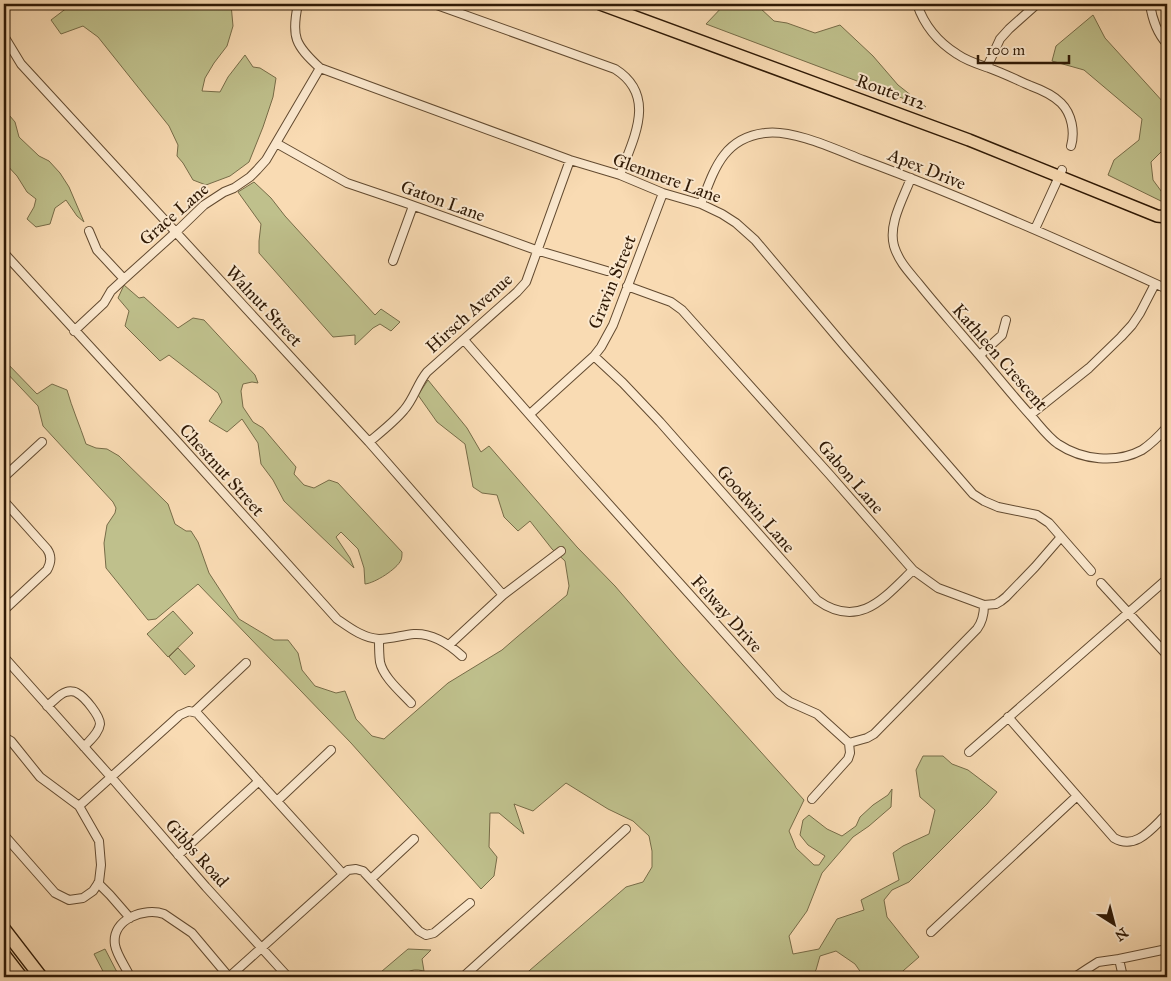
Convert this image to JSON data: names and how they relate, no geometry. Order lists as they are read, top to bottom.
{
  "streets": {
    "main road": ["Route 112"],
    "street": [
      "Apex Drive",
      "Glenmere Lane",
      "Gaton Lane",
      "Grace Lane",
      "Gravin Street",
      "Walnut Street",
      "Hirsch Avenue",
      "Kathleen Crescent",
      "Chestnut Street",
      "Gabon Lane",
      "Goodwin Lane",
      "Felway Drive",
      "Gibbs Road"
    ]
  },
  "crossings": [
    ["Apex Drive", "Glenmere Lane"],
    ["Apex Drive", "Kathleen Crescent"],
    ["Glenmere Lane", "Grace Lane"],
    ["Glenmere Lane", "Gravin Street"],
    ["Glenmere Lane", "Hirsch Avenue"],
    ["Gaton Lane", "Grace Lane"],
    ["Gaton Lane", "Hirsch Avenue"],
    ["Grace Lane", "Walnut Street"],
    ["Grace Lane", "Chestnut Street"],
    ["Gravin Street", "Gabon Lane"],
    ["Gravin Street", "Goodwin Lane"],
    ["Gravin Street", "Felway Drive"],
    ["Walnut Street", "Hirsch Avenue"],
    ["Hirsch Avenue", "Felway Drive"],
    ["Gabon Lane", "Goodwin Lane"]
  ],
  "scale_bar": "100 m",
  "north": "bottom right"
}
